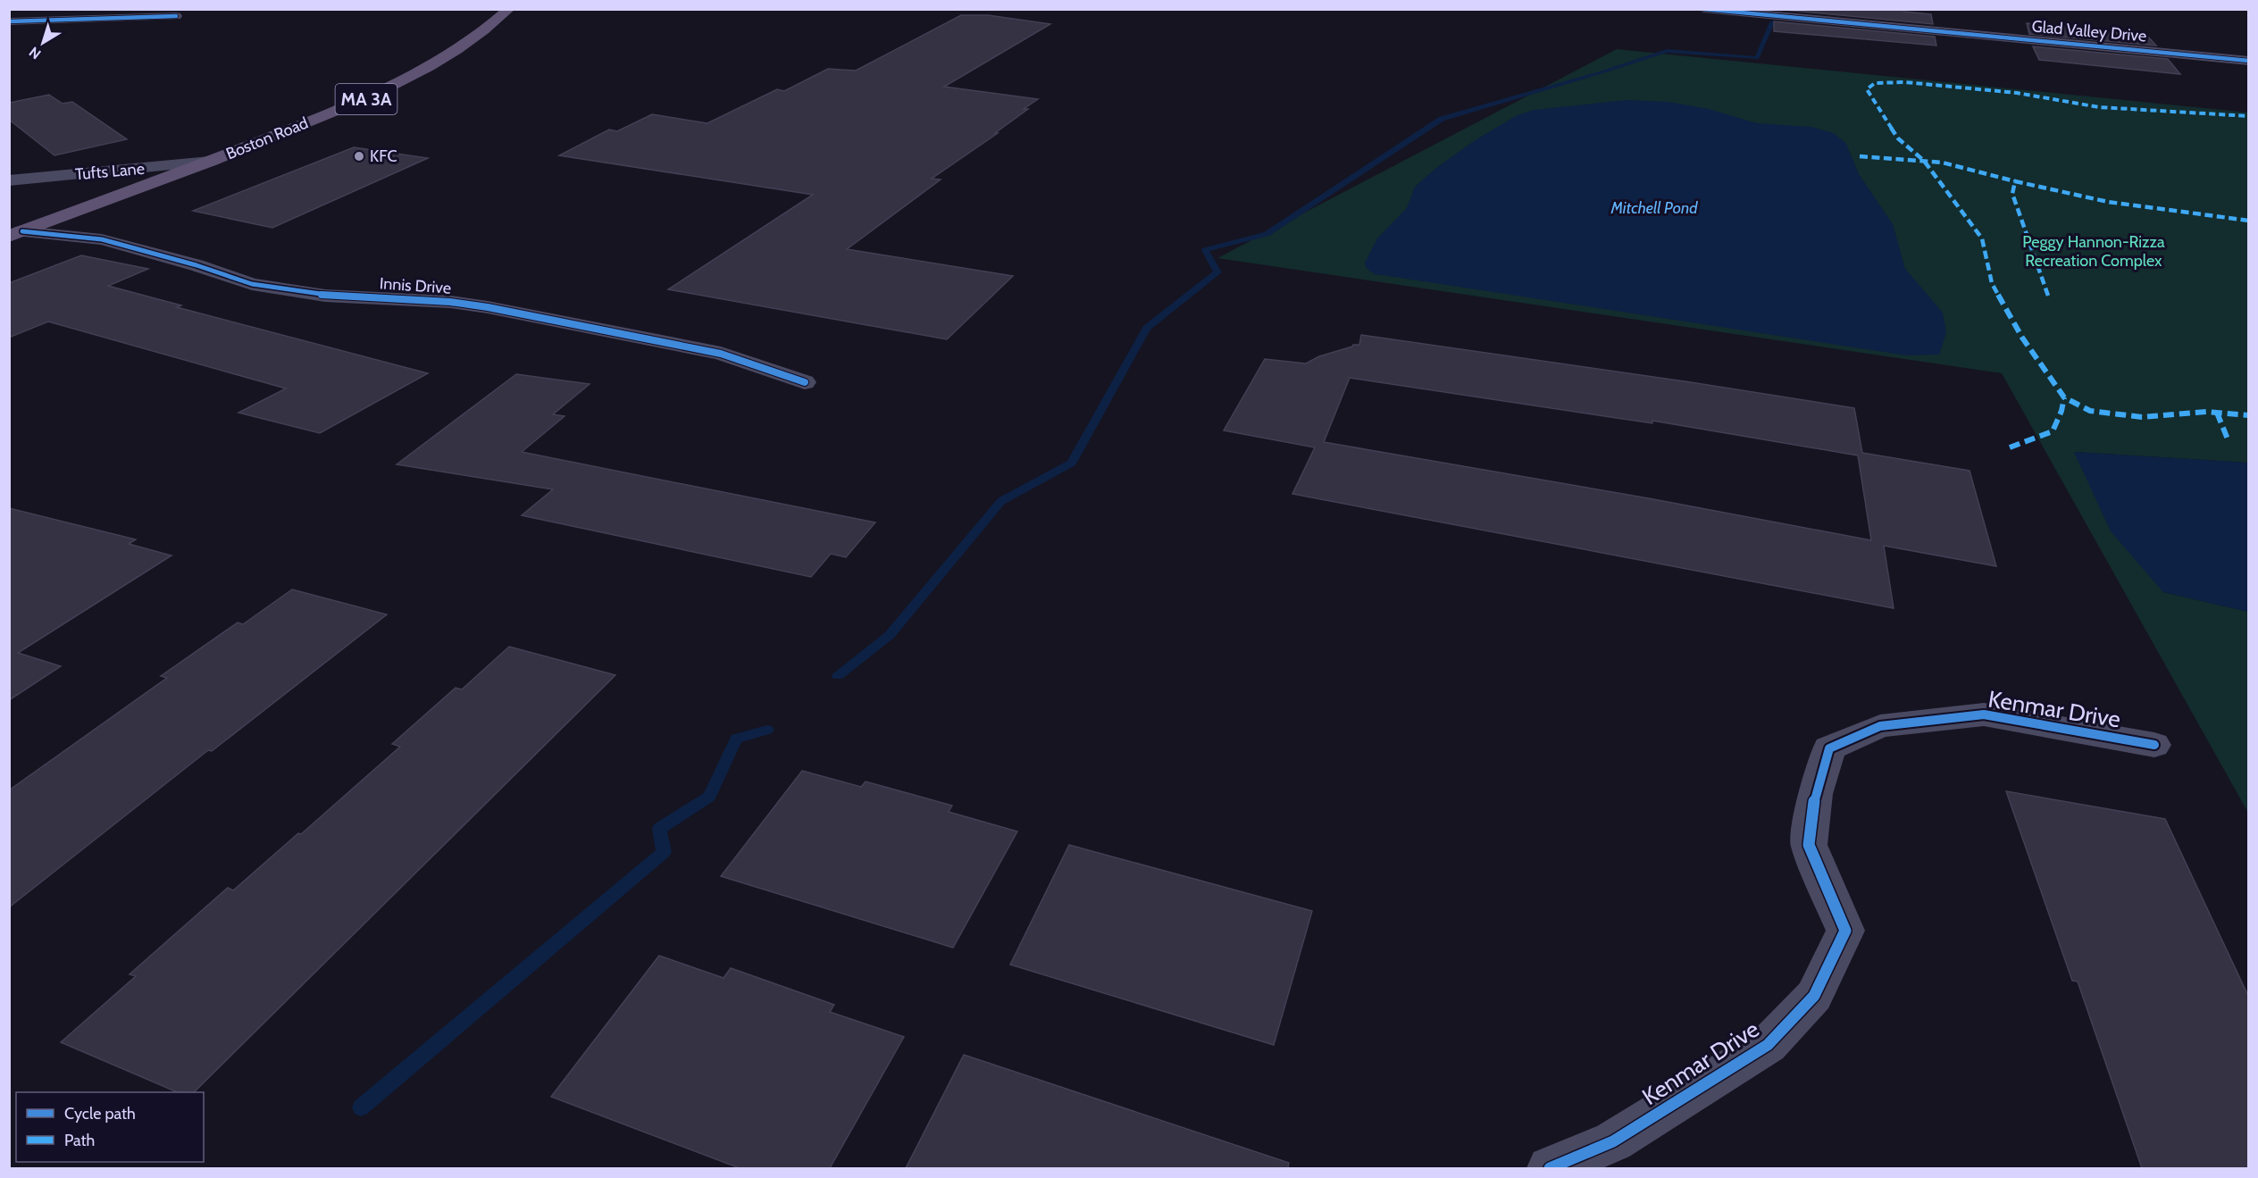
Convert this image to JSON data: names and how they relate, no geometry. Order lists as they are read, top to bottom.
{
  "streets": {
    "main road": ["MA 3A", "Boston Road"],
    "street": [
      "Glad Valley Drive",
      "Tufts Lane",
      "Innis Drive",
      "Kenmar Drive"
    ]
  },
  "crossings": [
    ["Boston Road", "Tufts Lane"],
    ["Boston Road", "Innis Drive"]
  ],
  "water": ["Mitchell Pond"],
  "parks": ["Peggy Hannon-Rizza Recreation Complex"],
  "places": ["KFC"],
  "legend": ["Cycle path", "Path"],
  "north": "bottom left"
}
